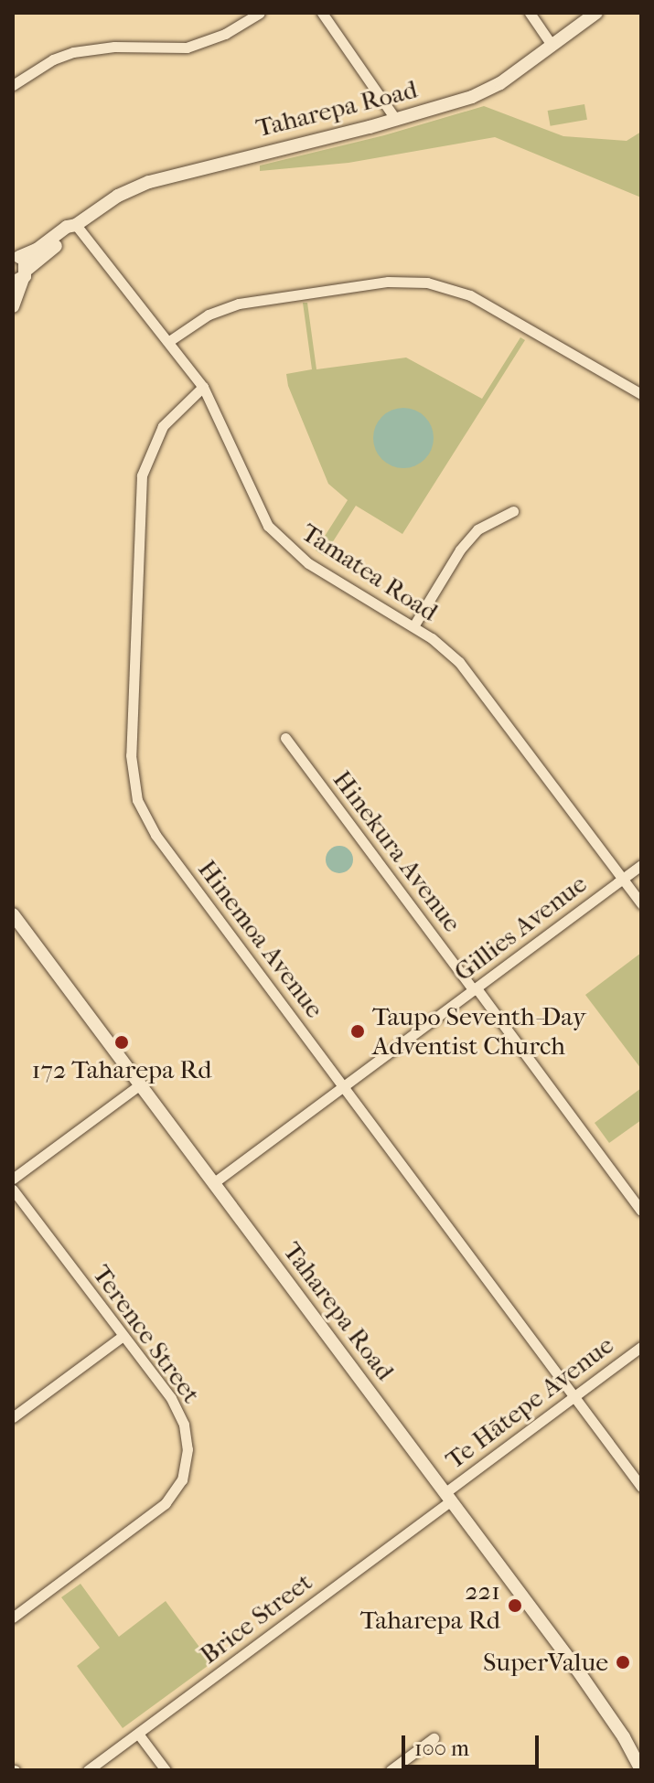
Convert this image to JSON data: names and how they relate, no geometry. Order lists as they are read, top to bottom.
{
  "streets": {
    "street": [
      "Taharepa Road",
      "Tamatea Road",
      "Hinekura Avenue",
      "Gillies Avenue",
      "Hinemoa Avenue",
      "Terence Street",
      "Te Hātepe Avenue",
      "Brice Street"
    ]
  },
  "crossings": [
    ["Taharepa Road", "Tamatea Road"],
    ["Taharepa Road", "Gillies Avenue"],
    ["Taharepa Road", "Te Hātepe Avenue"],
    ["Taharepa Road", "Brice Street"],
    ["Tamatea Road", "Gillies Avenue"],
    ["Tamatea Road", "Hinemoa Avenue"],
    ["Hinekura Avenue", "Gillies Avenue"],
    ["Gillies Avenue", "Hinemoa Avenue"],
    ["Hinemoa Avenue", "Te Hātepe Avenue"],
    ["Te Hātepe Avenue", "Brice Street"]
  ],
  "places": [
    "Taupo Seventh-Day Adventist Church",
    "172 Taharepa Rd",
    "221 Taharepa Rd",
    "SuperValue"
  ],
  "scale_bar": "100 m"
}
